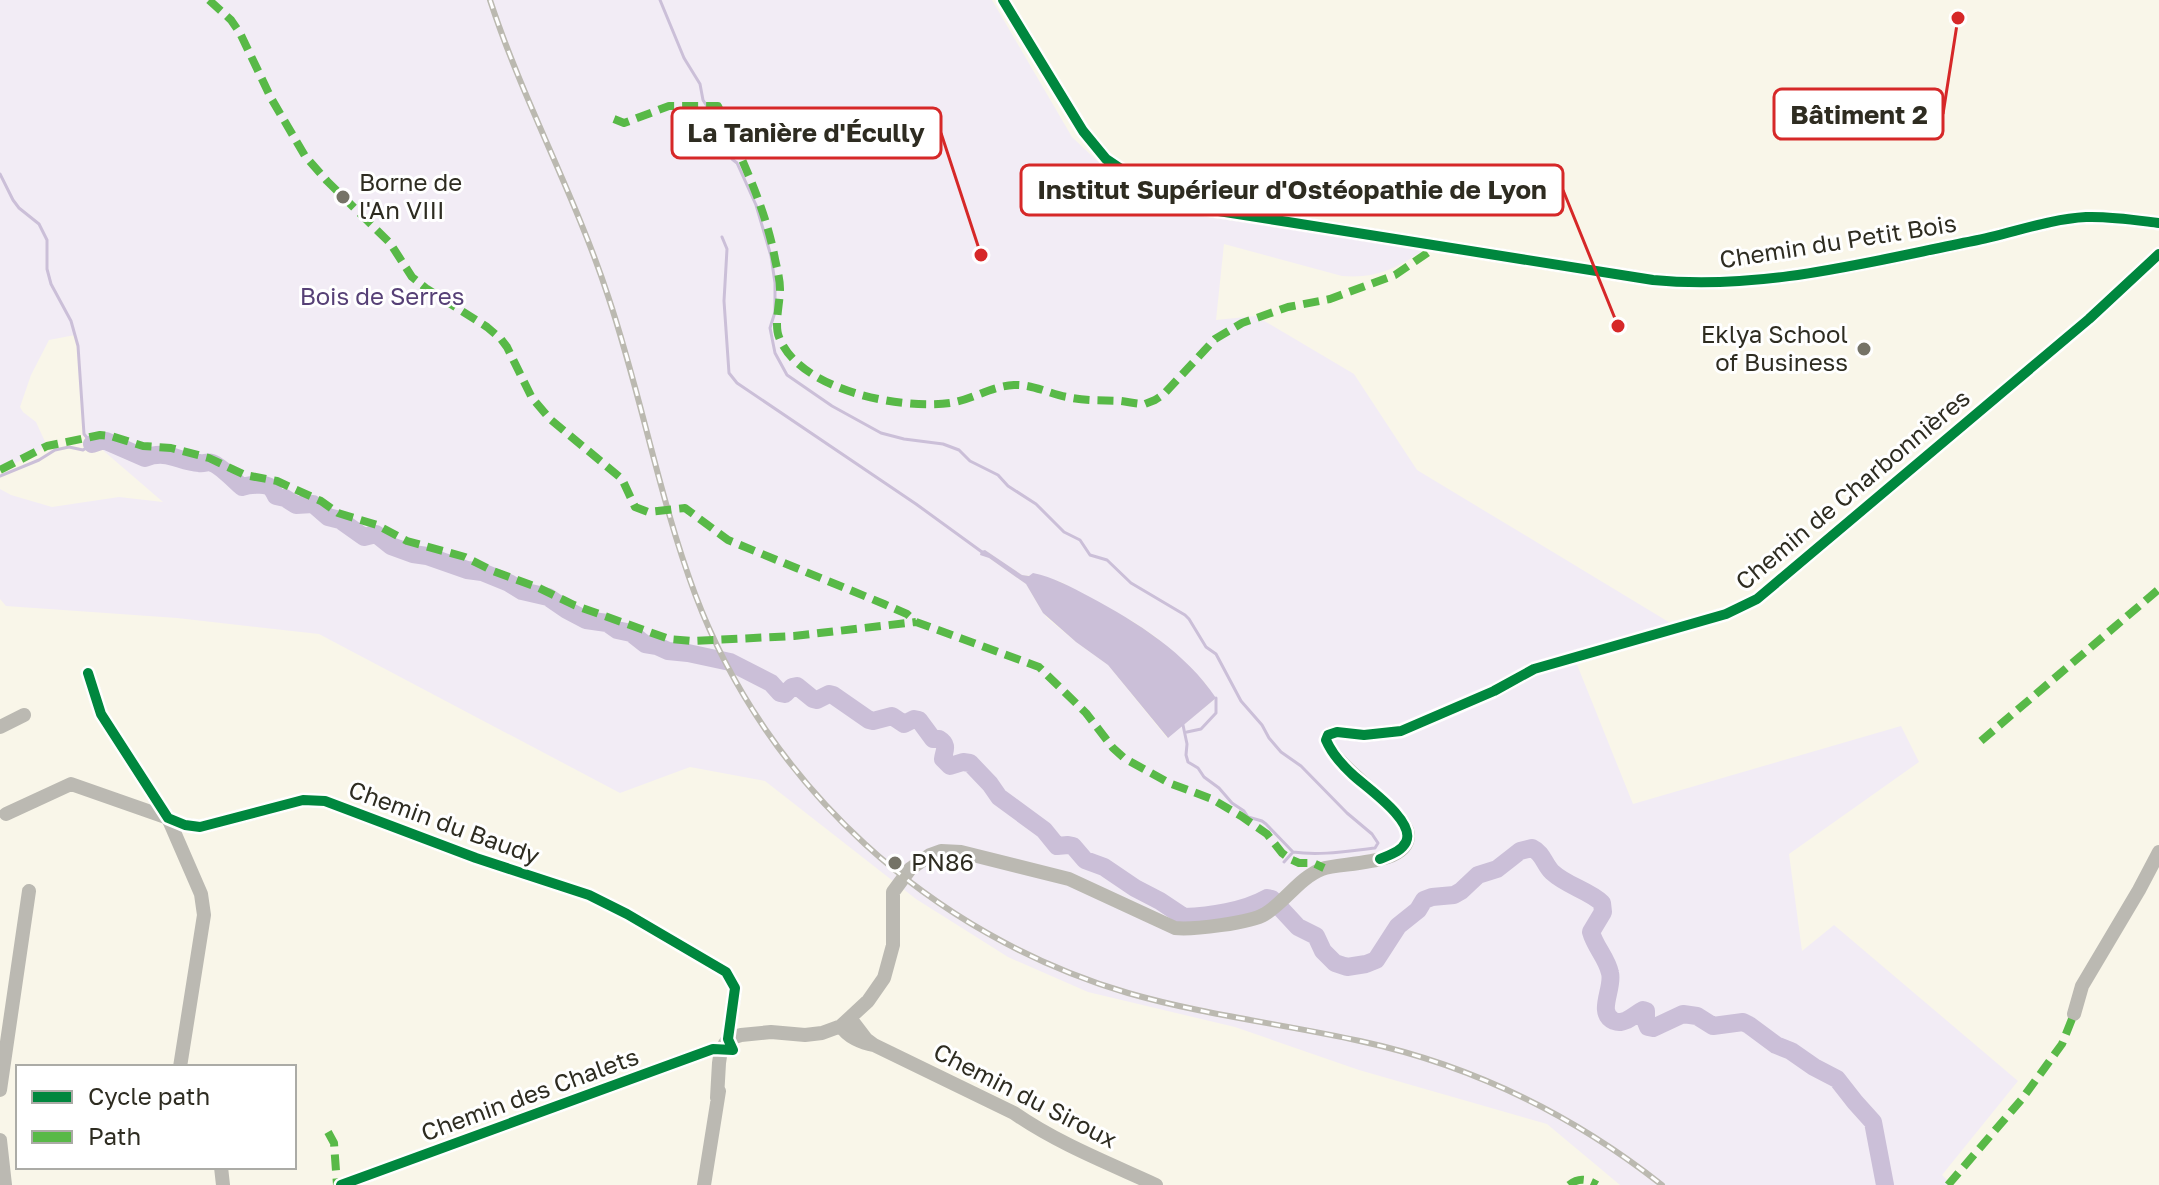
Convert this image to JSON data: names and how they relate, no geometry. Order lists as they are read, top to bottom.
{
  "streets": {
    "street": [
      "Chemin du Petit Bois",
      "Chemin de Charbonnières",
      "Chemin du Baudy",
      "Chemin des Chalets",
      "Chemin du Siroux"
    ]
  },
  "crossings": [
    ["Chemin de Charbonnières", "Chemin des Chalets"],
    ["Chemin de Charbonnières", "Chemin du Siroux"],
    ["Chemin du Baudy", "Chemin des Chalets"],
    ["Chemin des Chalets", "Chemin du Siroux"]
  ],
  "parks": ["Bois de Serres"],
  "places": [
    "Bâtiment 2",
    "Borne de l'An VIII",
    "La Tanière d'Écully",
    "Institut Supérieur d'Ostéopathie de Lyon",
    "Eklya School of Business",
    "PN86"
  ],
  "legend": ["Cycle path", "Path"]
}
